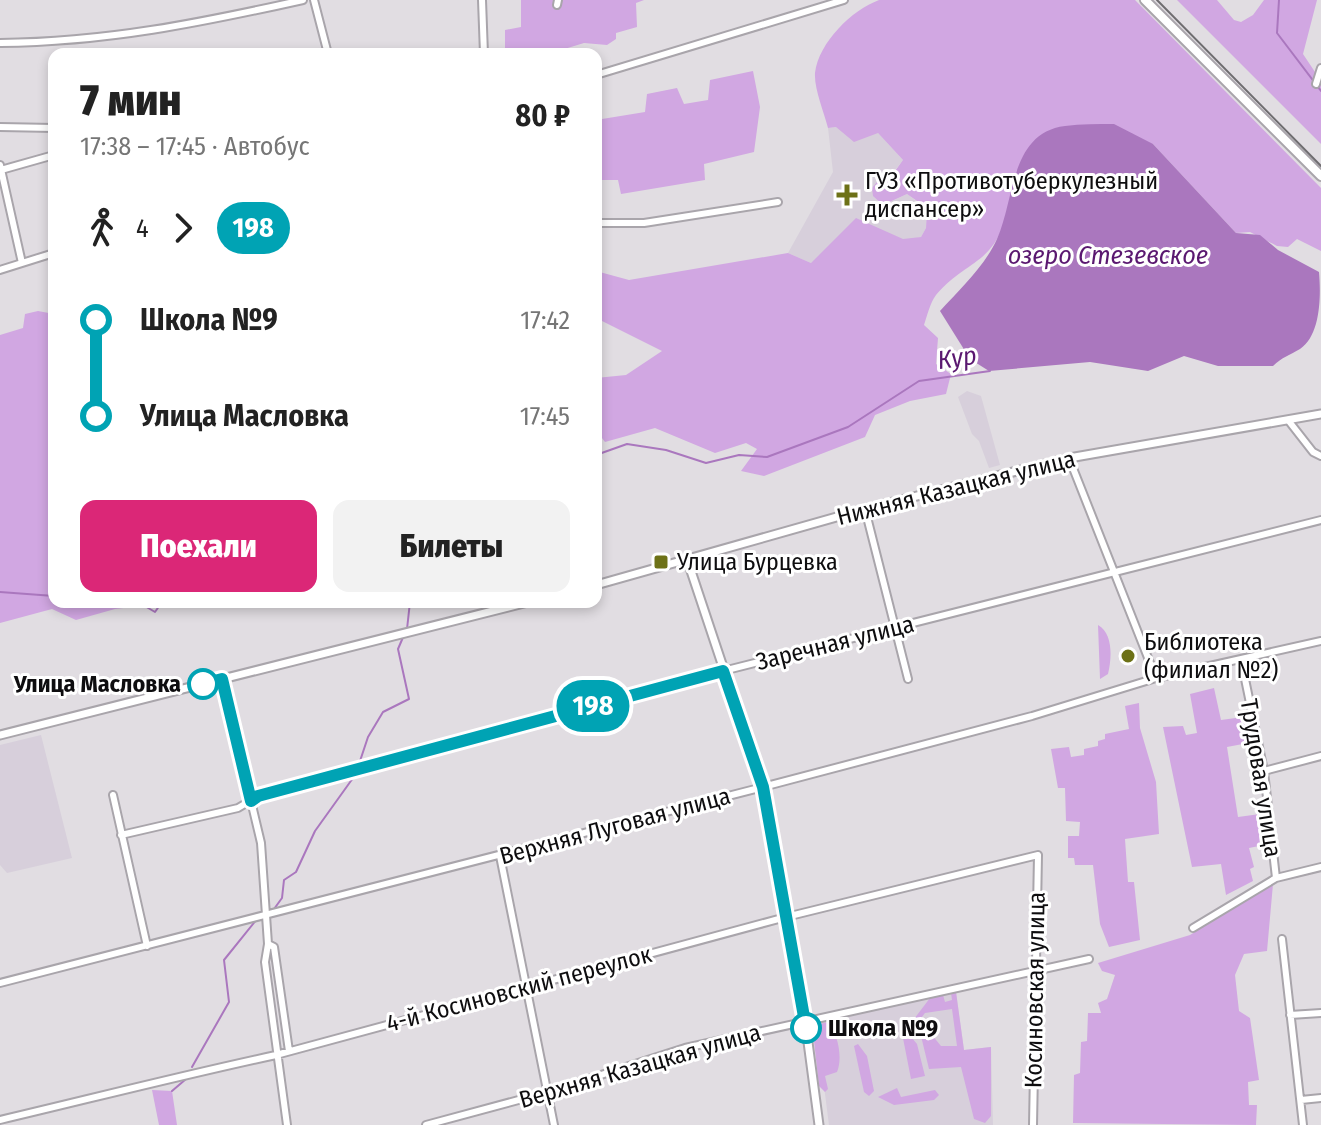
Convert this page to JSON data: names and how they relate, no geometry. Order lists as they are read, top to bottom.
{
  "streets": {
    "street": [
      "Нижняя Казацкая улица",
      "Заречная улица",
      "Трудовая улица",
      "Верхняя Луговая улица",
      "4-й Косиновский переулок",
      "Косиновская улица",
      "Верхняя Казацкая улица"
    ]
  },
  "crossings": [
    ["4-й Косиновский переулок", "Косиновская улица"],
    ["Косиновская улица", "Верхняя Казацкая улица"]
  ],
  "water": ["озеро Стезевское", "Кур"],
  "places": {
    "health": ["ГУЗ «Противотуберкулезный диспансер»"],
    "transit": ["Улица Бурцевка"],
    "other": ["Библиотека (филиал №2)", "Улица Масловка", "Школа №9"]
  },
  "lines": ["bus line 198"],
  "page": {
    "on_map": "198",
    "heading": ["7 мин", "17:38 – 17:45 · Автобус", "80 ₽"],
    "legs": ["4", "198"],
    "list": [
      {
        "name": "Школа №9",
        "value": "17:42"
      },
      {
        "name": "Улица Масловка",
        "value": "17:45"
      }
    ],
    "buttons": ["Поехали", "Билеты"]
  }
}
